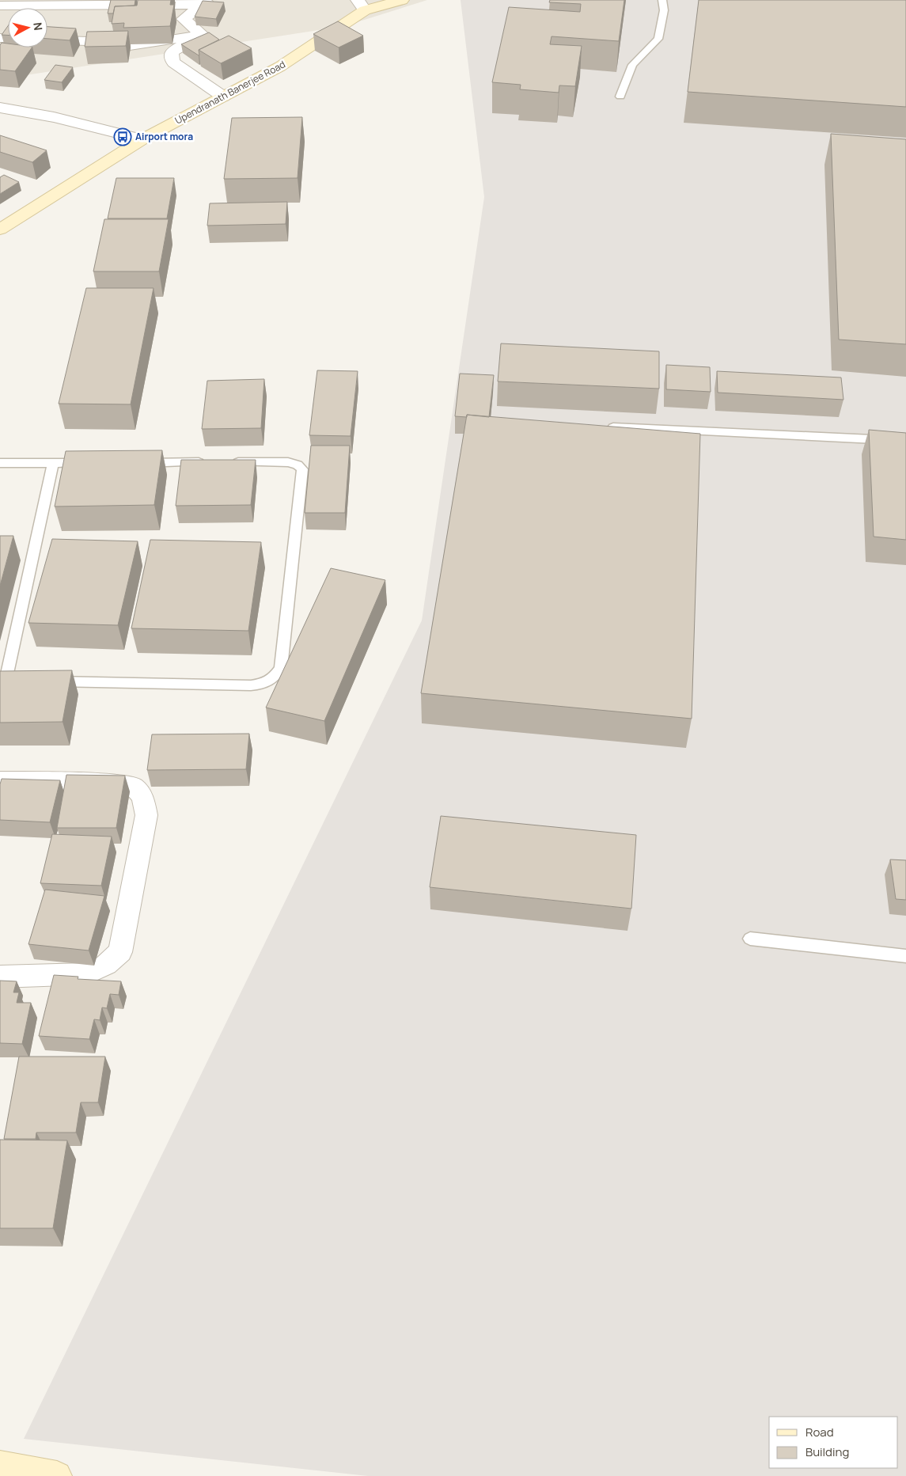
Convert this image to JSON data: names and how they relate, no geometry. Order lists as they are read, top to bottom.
{
  "streets": {
    "street": ["Upendranath Banerjee Road"]
  },
  "places": {
    "bus stop": ["Airport mora"]
  },
  "legend": ["Road", "Building"],
  "north": "right"
}
